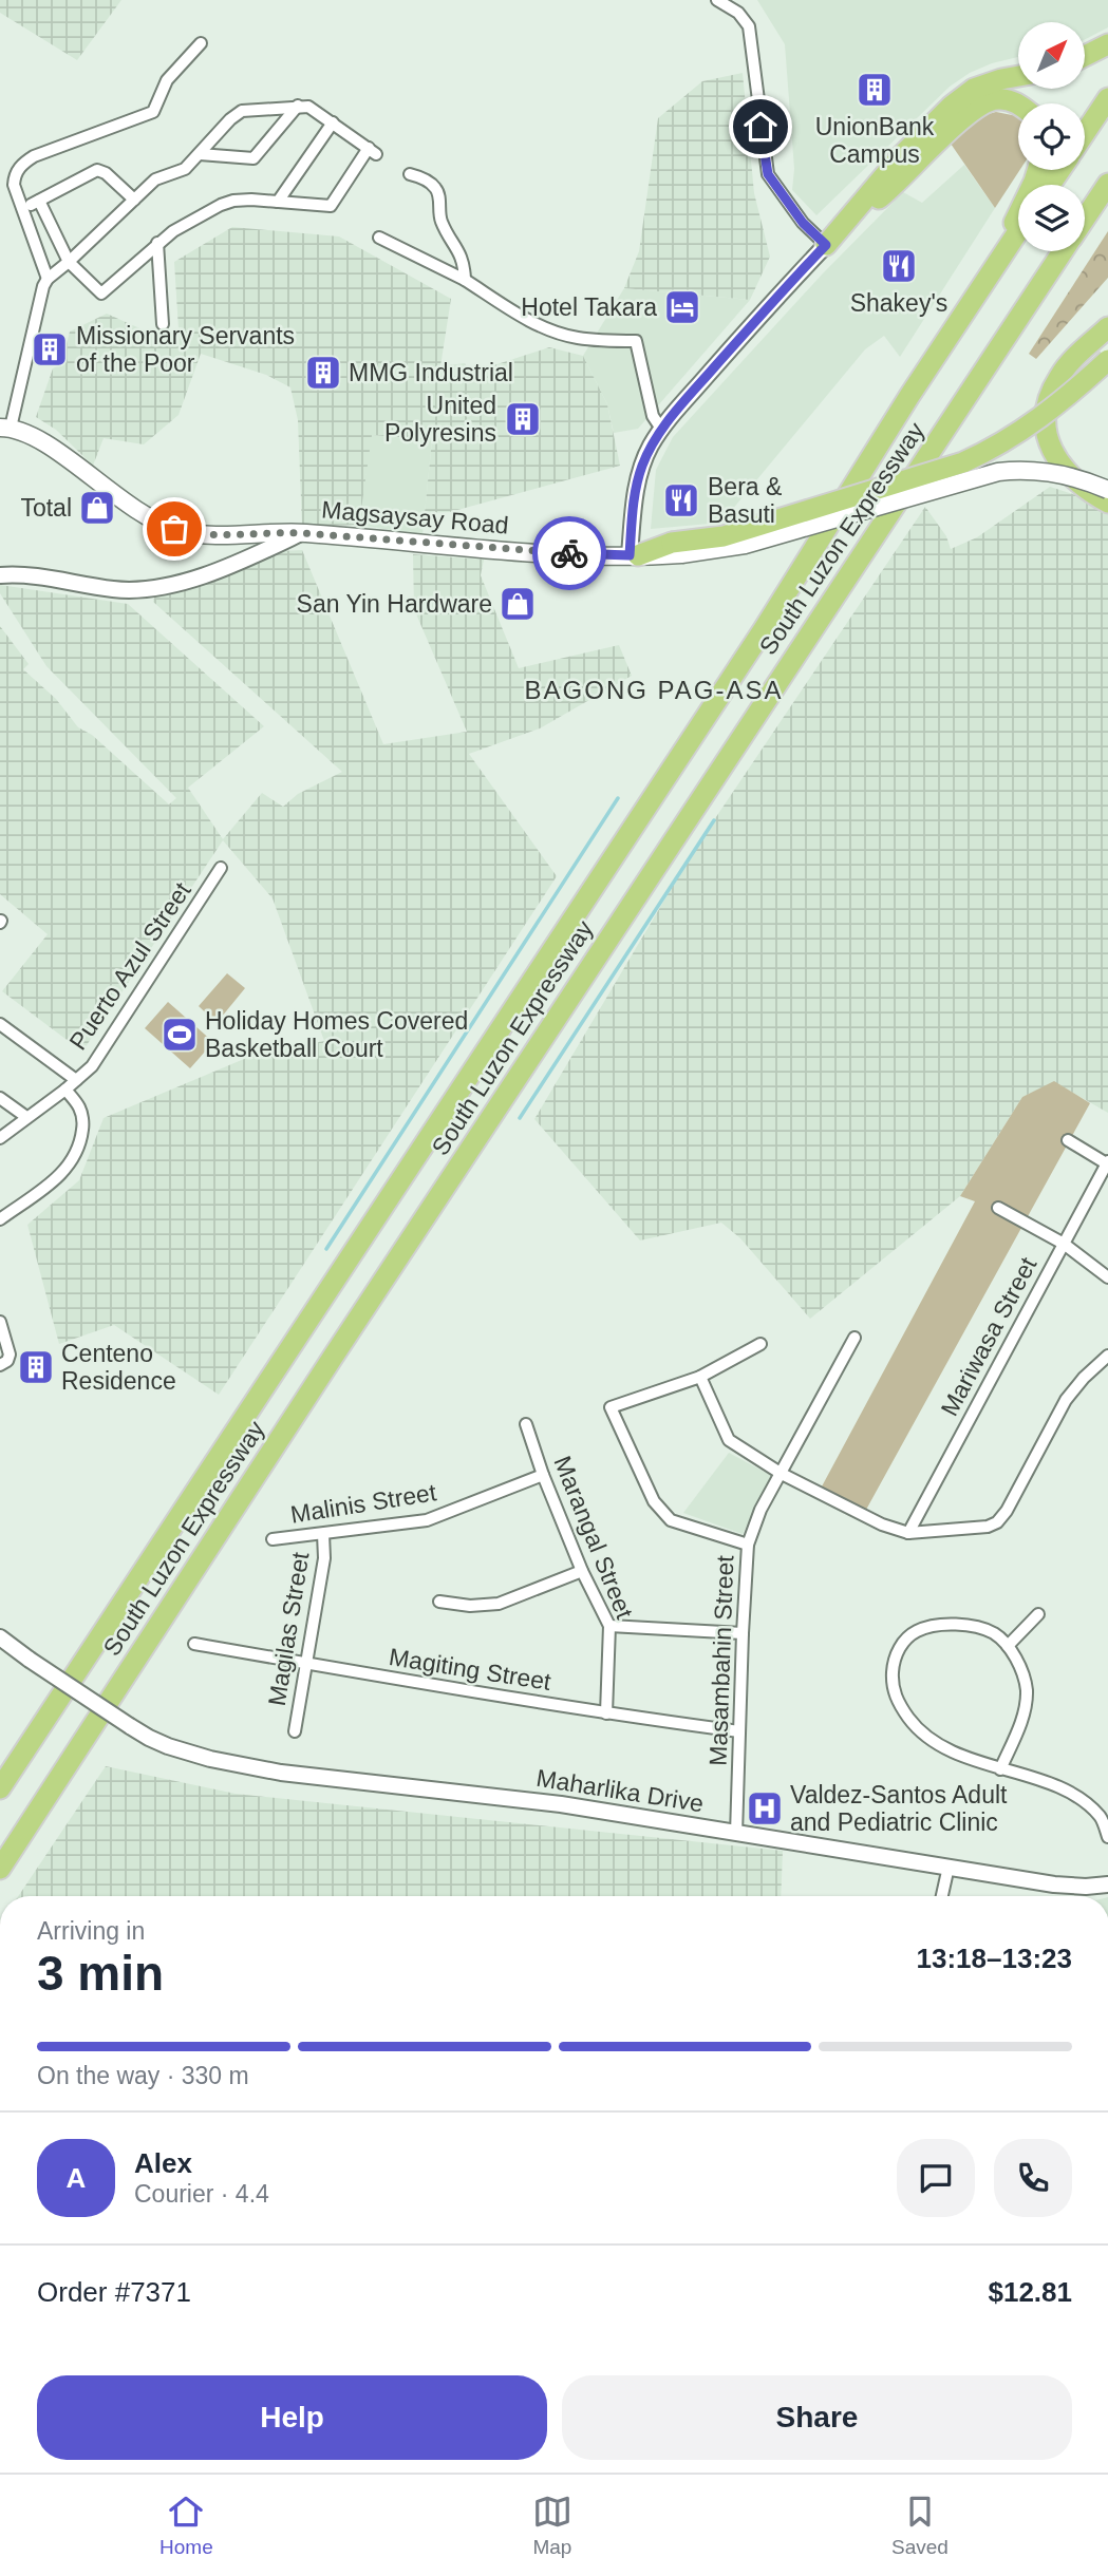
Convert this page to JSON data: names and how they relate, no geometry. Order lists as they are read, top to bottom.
{
  "streets": {
    "highway": ["South Luzon Expressway"],
    "main road": ["Magsaysay Road"],
    "street": [
      "Puerto Azul Street",
      "Mariwasa Street",
      "Malinis Street",
      "Marangal Street",
      "Magilas Street",
      "Masambahin Street",
      "Magiting Street",
      "Maharlika Drive"
    ]
  },
  "crossings": [
    ["Malinis Street", "Marangal Street"],
    ["Malinis Street", "Magilas Street"],
    ["Marangal Street", "Magiting Street"],
    ["Magilas Street", "Magiting Street"],
    ["Masambahin Street", "Magiting Street"],
    ["Masambahin Street", "Maharlika Drive"]
  ],
  "districts": ["BAGONG PAG-ASA"],
  "places": {
    "building": [
      "UnionBank Campus",
      "Missionary Servants of the Poor",
      "MMG Industrial",
      "United Polyresins",
      "Centeno Residence"
    ],
    "restaurant": ["Shakey's", "Bera & Basuti"],
    "hotel": ["Hotel Takara"],
    "shop": ["Total", "San Yin Hardware"],
    "sports": ["Holiday Homes Covered Basketball Court"],
    "hospital": ["Valdez-Santos Adult and Pediatric Clinic"]
  },
  "north": "top right",
  "page": {
    "heading": ["3 min", "Arriving in", "13:18–13:23"],
    "panel": [
      "Alex",
      "Courier · 4.4",
      "Order #7371",
      "$12.81"
    ],
    "bar": "On the way · 330 m",
    "round": "A",
    "buttons": ["Help", "Share"],
    "tabs": ["Home", "Map", "Saved"]
  }
}
